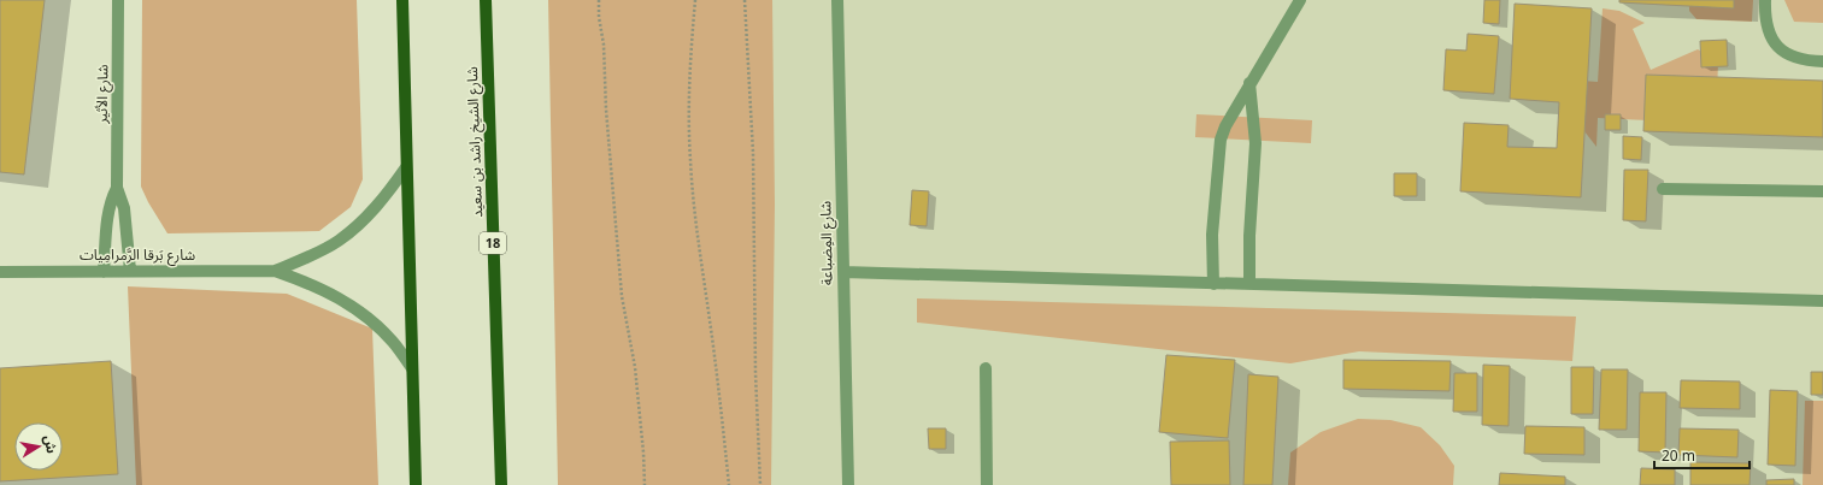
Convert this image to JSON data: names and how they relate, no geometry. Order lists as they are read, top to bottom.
{
  "streets": {
    "main road": ["شارع الشيخ راشد بن سعيد", "18"],
    "street": ["شارع الأثير", "شارع المِضباعة", "شارع بَرقا الرَّمرامِيات"]
  },
  "crossings": [
    ["شارع الأثير", "شارع بَرقا الرَّمرامِيات"]
  ],
  "scale_bar": "20 m",
  "north": "right"
}
